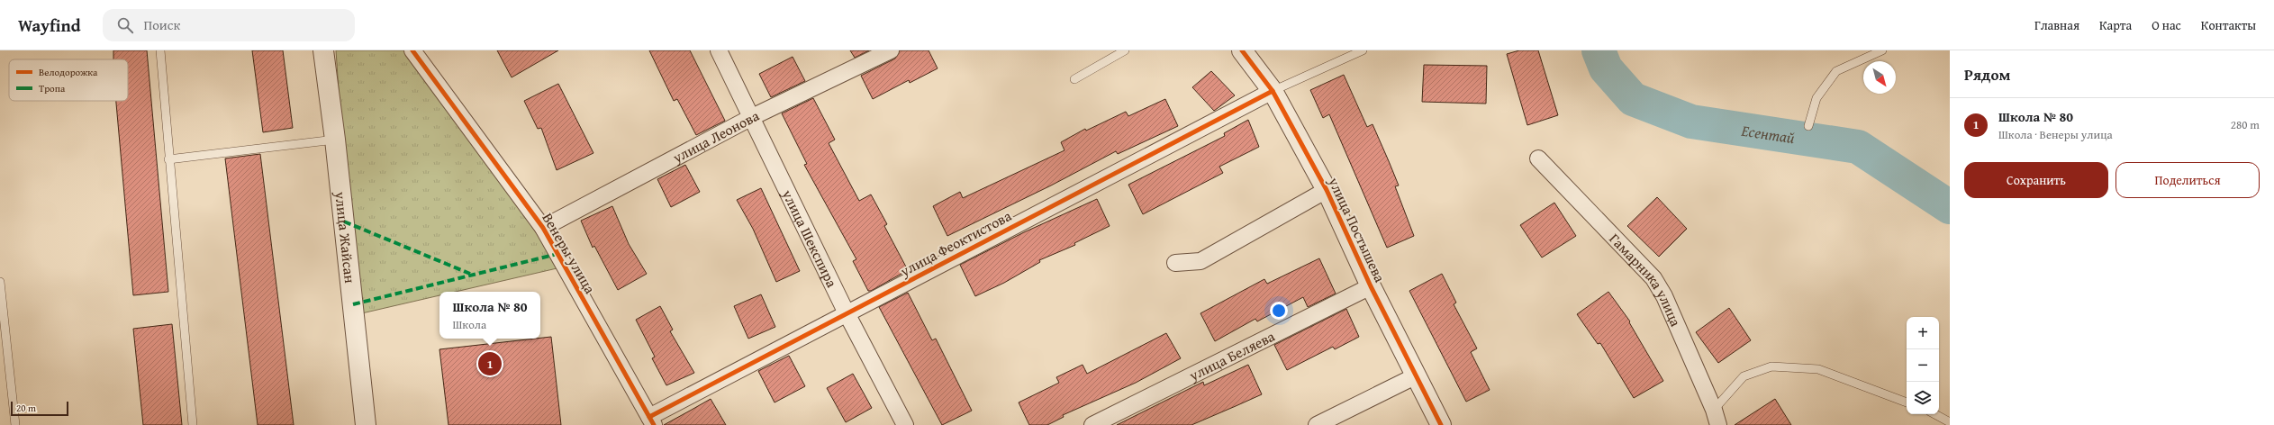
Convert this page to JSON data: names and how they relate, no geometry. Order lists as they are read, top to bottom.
{
  "streets": {
    "street": [
      "улица Леонова",
      "улица Постышева",
      "улица Жайсан",
      "улица Шекспира",
      "улица Феоктистова",
      "Венеры улица",
      "Гамарника улица",
      "улица Беляева"
    ]
  },
  "crossings": [
    ["улица Леонова", "улица Шекспира"],
    ["улица Леонова", "Венеры улица"],
    ["улица Постышева", "улица Феоктистова"],
    ["улица Постышева", "улица Беляева"],
    ["улица Шекспира", "улица Феоктистова"],
    ["улица Феоктистова", "Венеры улица"]
  ],
  "water": ["Есентай"],
  "legend": ["Велодорожка", "Тропа"],
  "scale_bar": "20 m",
  "north": "bottom right",
  "page": {
    "header": "Wayfind",
    "search": "Поиск",
    "nav": [
      "Главная",
      "Карта",
      "О нас",
      "Контакты"
    ],
    "heading": "Рядом",
    "list": [
      {
        "mark": "1",
        "name": "Школа № 80",
        "note": "Школа · Венеры улица",
        "value": "280 m"
      }
    ],
    "buttons": ["Сохранить", "Поделиться"],
    "popup": ["Школа № 80", "Школа"],
    "map_buttons": ["+", "−"],
    "pins": "1",
    "scale": "20 m"
  }
}
